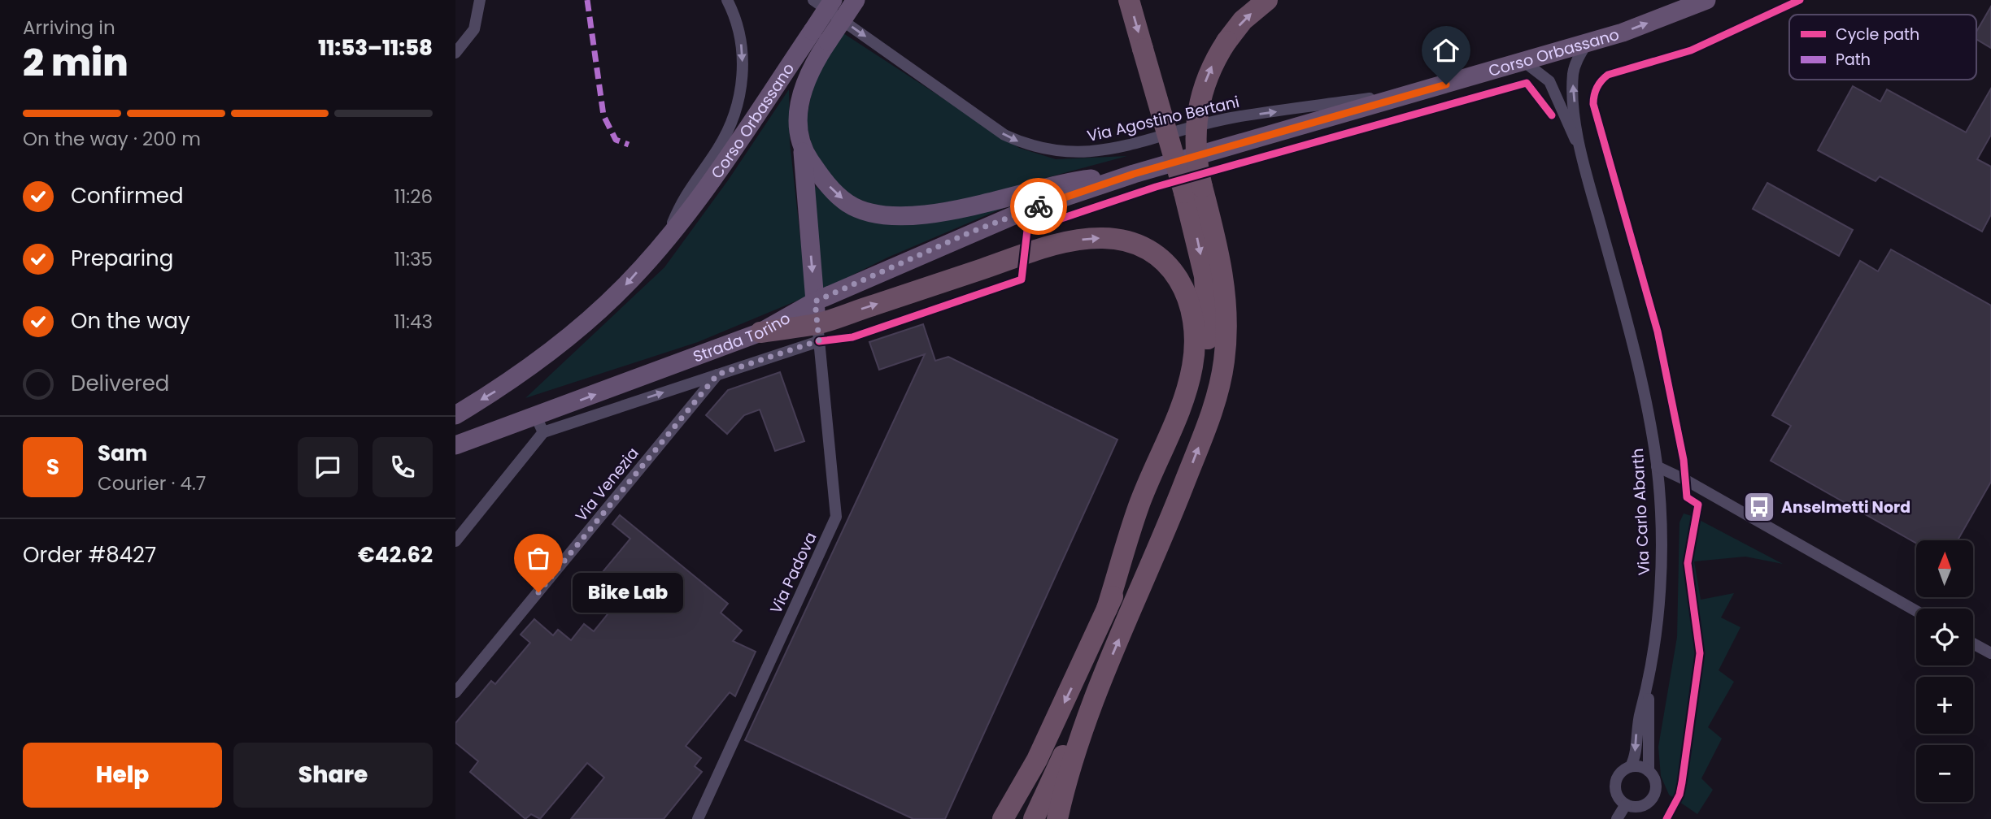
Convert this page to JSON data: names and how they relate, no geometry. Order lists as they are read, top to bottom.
{
  "streets": {
    "main road": ["Corso Orbassano", "Strada Torino"],
    "street": [
      "Via Agostino Bertani",
      "Via Venezia",
      "Via Carlo Abarth",
      "Via Padova"
    ]
  },
  "crossings": [
    ["Corso Orbassano", "Via Agostino Bertani"],
    ["Corso Orbassano", "Strada Torino"],
    ["Corso Orbassano", "Via Carlo Abarth"],
    ["Strada Torino", "Via Venezia"],
    ["Strada Torino", "Via Padova"]
  ],
  "one_way": ["Via Agostino Bertani", "Strada Torino"],
  "places": {
    "bus stop": ["Anselmetti Nord"],
    "other": ["Bike Lab"]
  },
  "legend": ["Cycle path", "Path"],
  "north": "top",
  "page": {
    "heading": ["2 min", "Arriving in", "11:53–11:58"],
    "panel": [
      "Sam",
      "Courier · 4.7",
      "Order #8427",
      "€42.62"
    ],
    "bar": "On the way · 200 m",
    "list": [
      ["Confirmed", "11:26"],
      ["Preparing", "11:35"],
      ["On the way", "11:43"],
      "Delivered"
    ],
    "round": "S",
    "map_buttons": ["+", "−"],
    "bubble": "Bike Lab",
    "buttons": ["Help", "Share"]
  }
}
